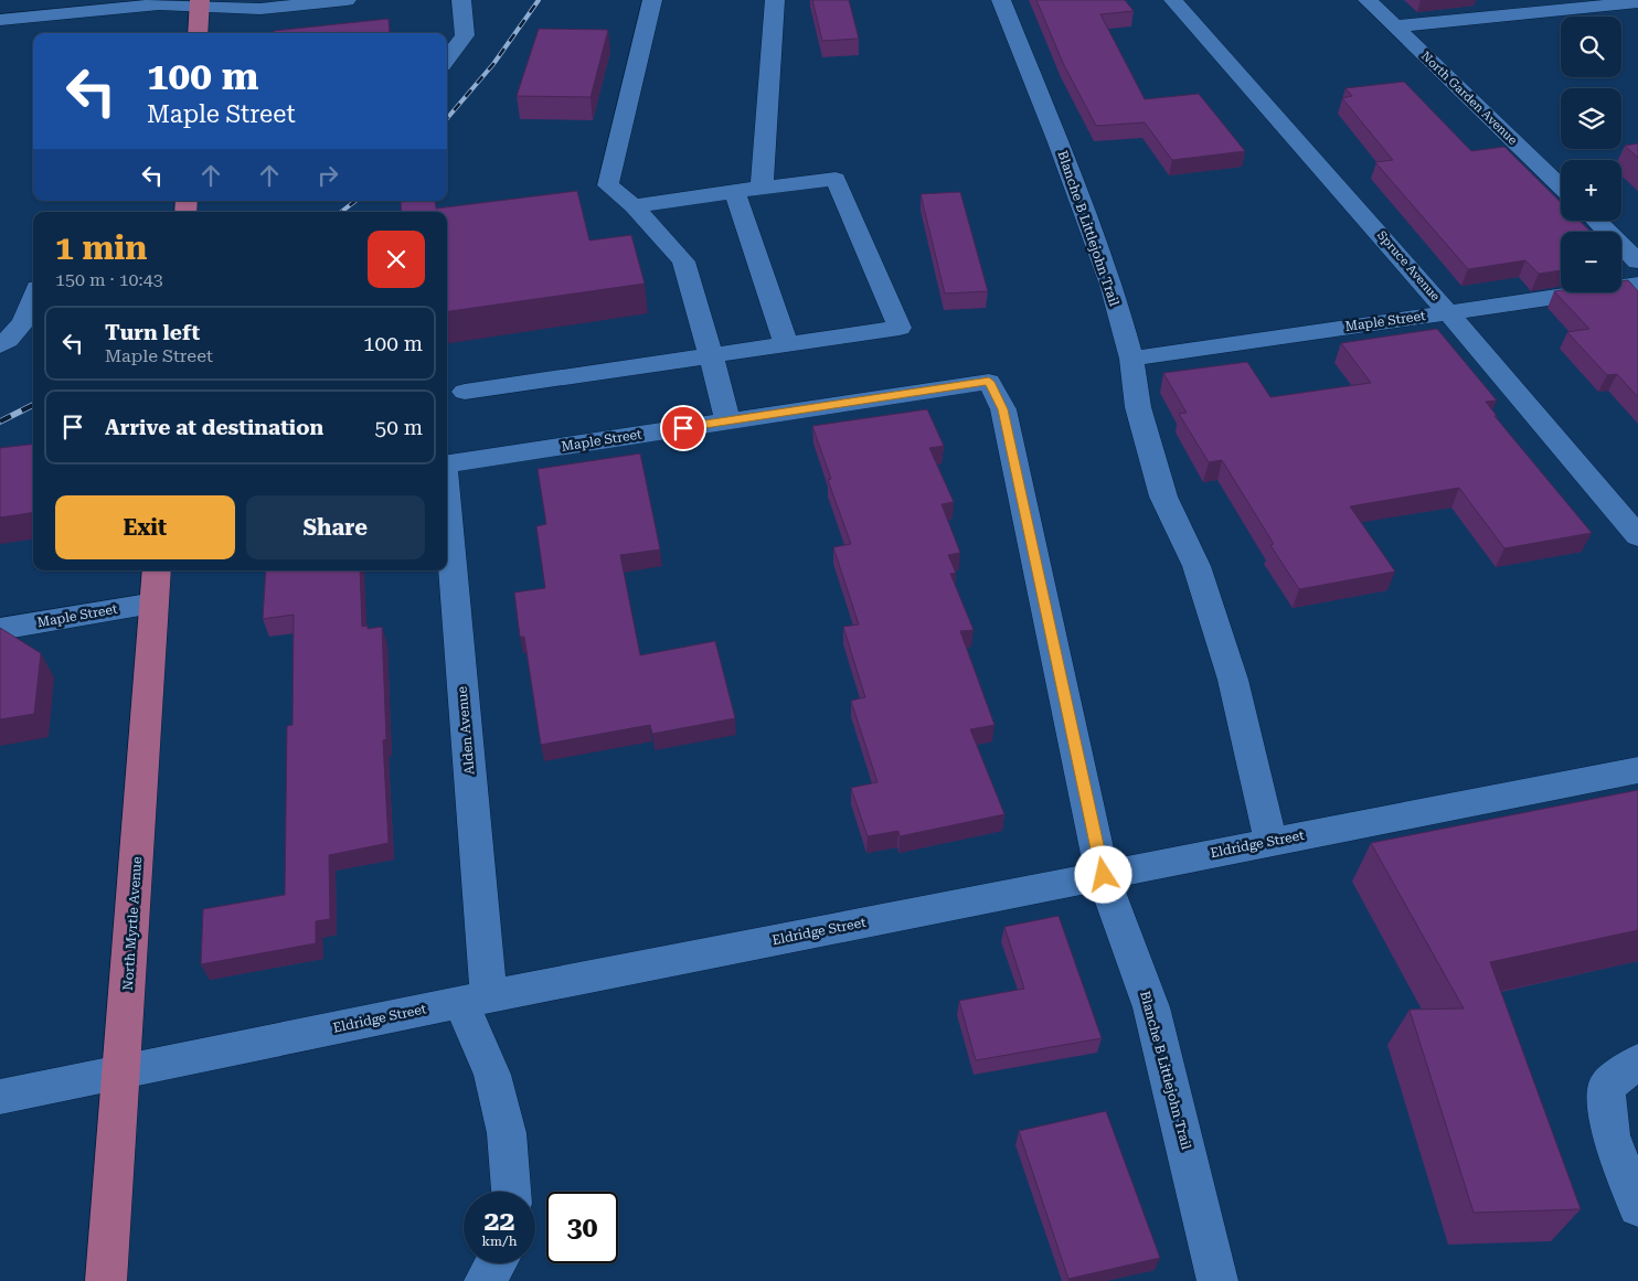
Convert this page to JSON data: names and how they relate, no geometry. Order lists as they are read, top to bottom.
{
  "streets": {
    "main road": ["North Myrtle Avenue"],
    "street": [
      "North Garden Avenue",
      "Blanche B Littlejohn Trail",
      "Spruce Avenue",
      "Maple Street",
      "Alden Avenue",
      "Eldridge Street"
    ]
  },
  "crossings": [
    ["Blanche B Littlejohn Trail", "Maple Street"],
    ["Blanche B Littlejohn Trail", "Eldridge Street"],
    ["Spruce Avenue", "Maple Street"],
    ["Maple Street", "North Myrtle Avenue"],
    ["Alden Avenue", "Eldridge Street"],
    ["Eldridge Street", "North Myrtle Avenue"]
  ],
  "page": {
    "map_buttons": ["+", "−"],
    "turn": ["100 m", "Maple Street"],
    "heading": ["1 min", "150 m · 10:43"],
    "list": [
      {
        "name": "Turn left",
        "note": "Maple Street",
        "value": "100 m"
      },
      {
        "name": "Arrive at destination",
        "value": "50 m"
      }
    ],
    "buttons": ["Exit", "Share"],
    "speed": "22 km/h",
    "limit": "30"
  }
}
